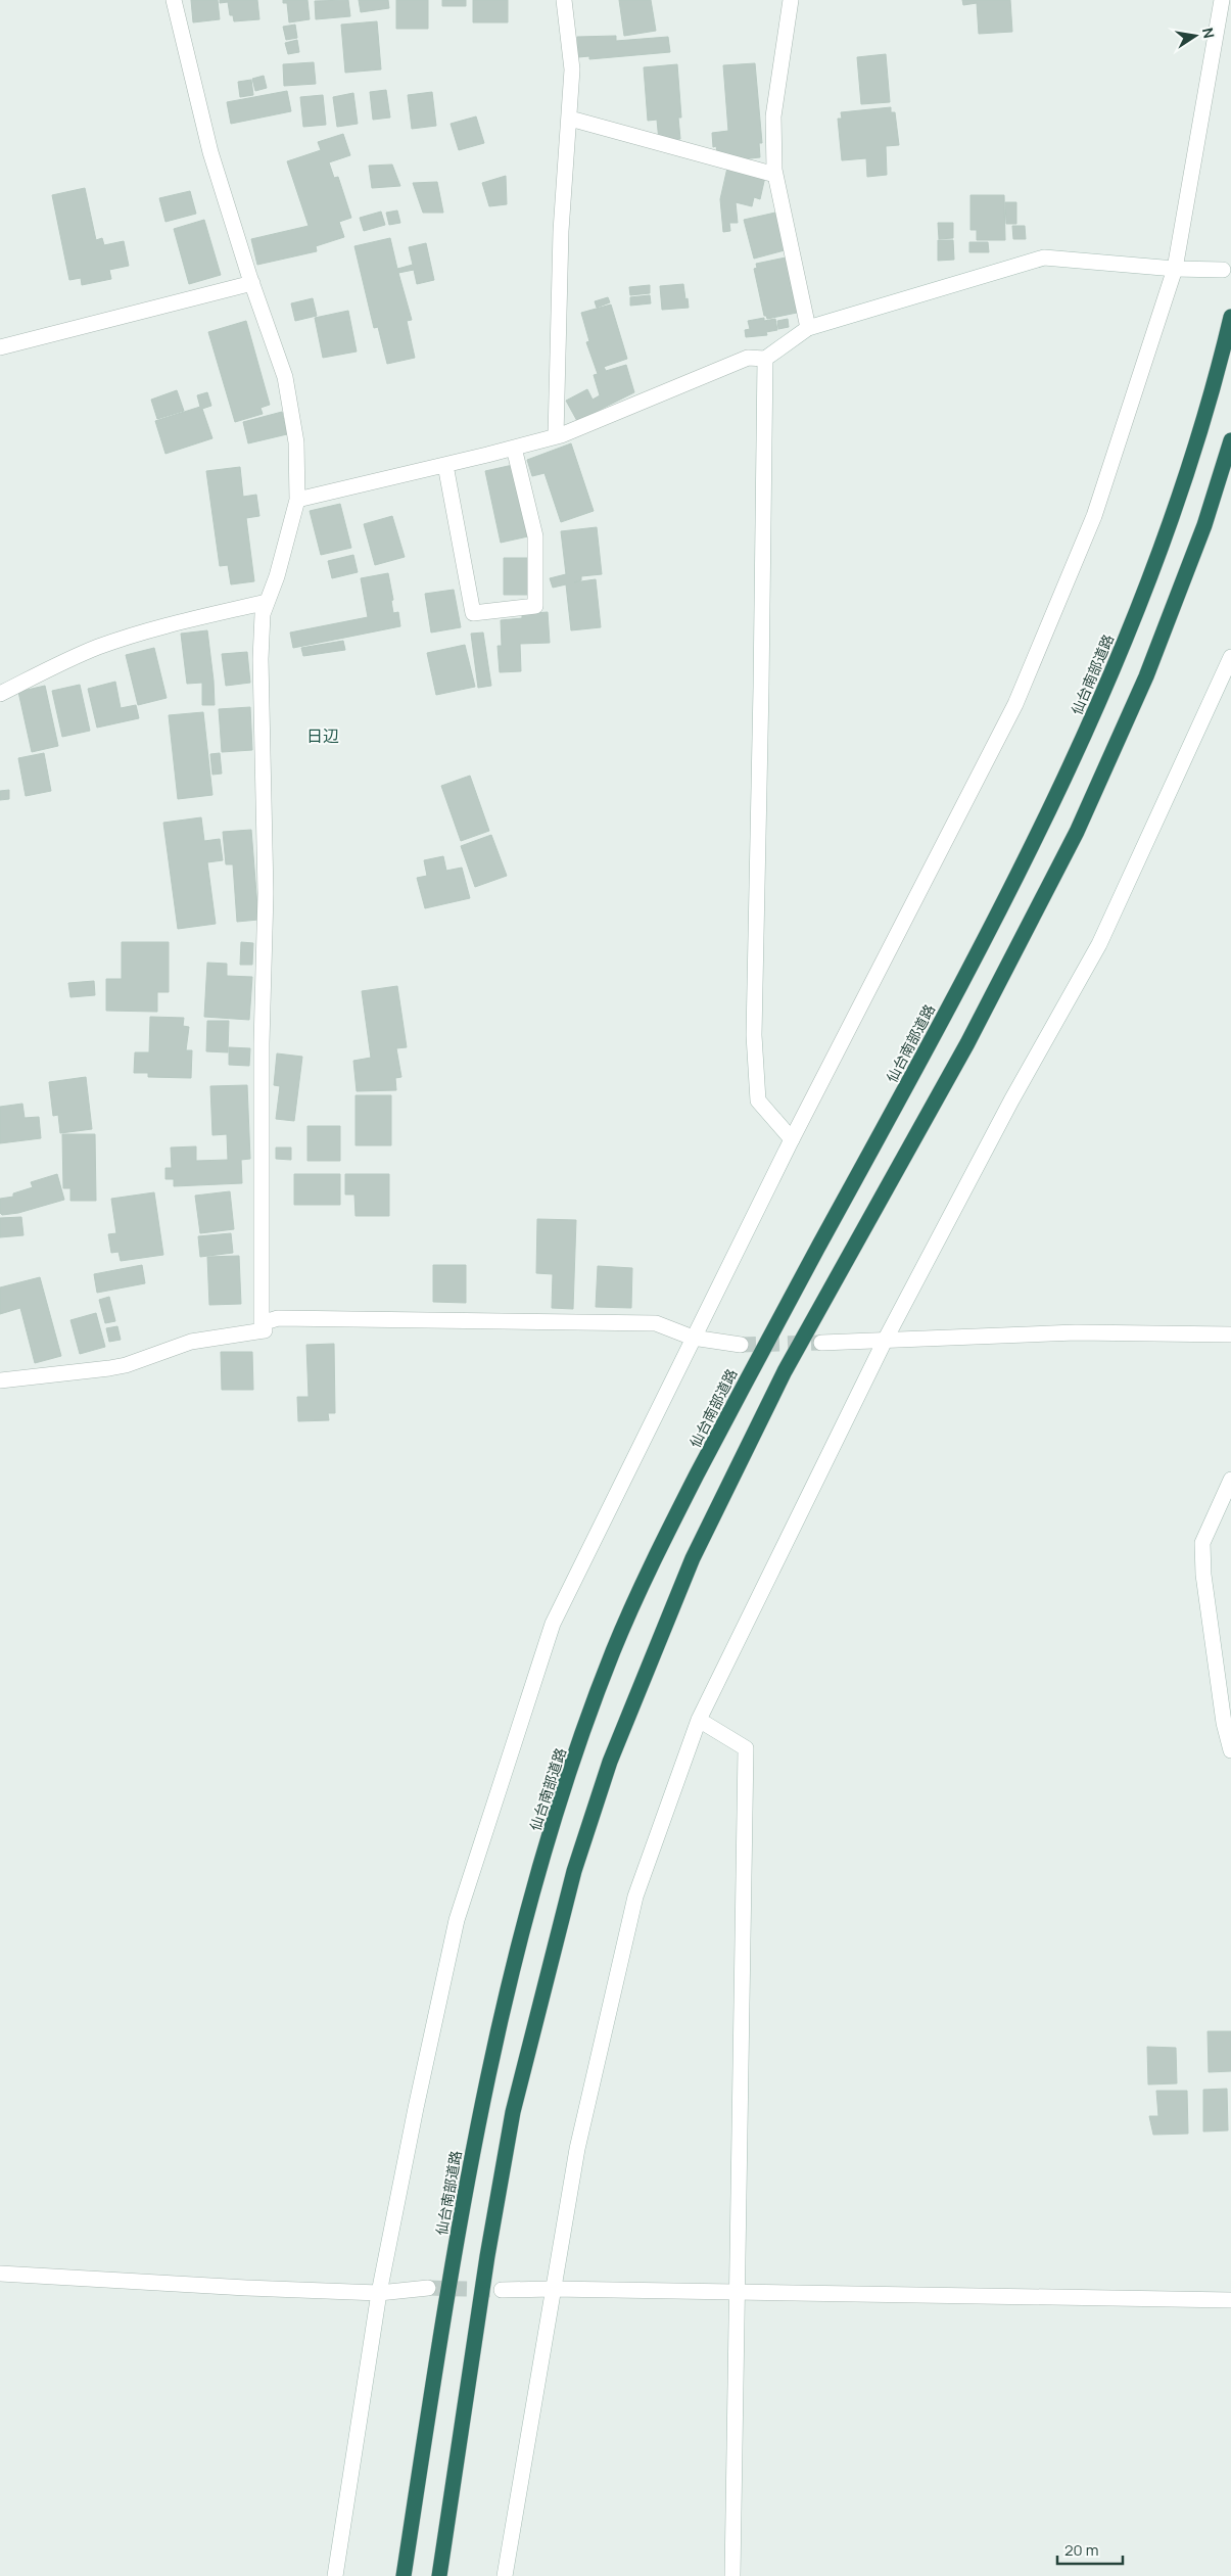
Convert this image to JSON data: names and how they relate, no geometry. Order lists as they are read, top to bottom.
{
  "streets": {
    "highway": ["仙台南部道路"]
  },
  "districts": ["日辺"],
  "scale_bar": "20 m",
  "north": "right"
}
